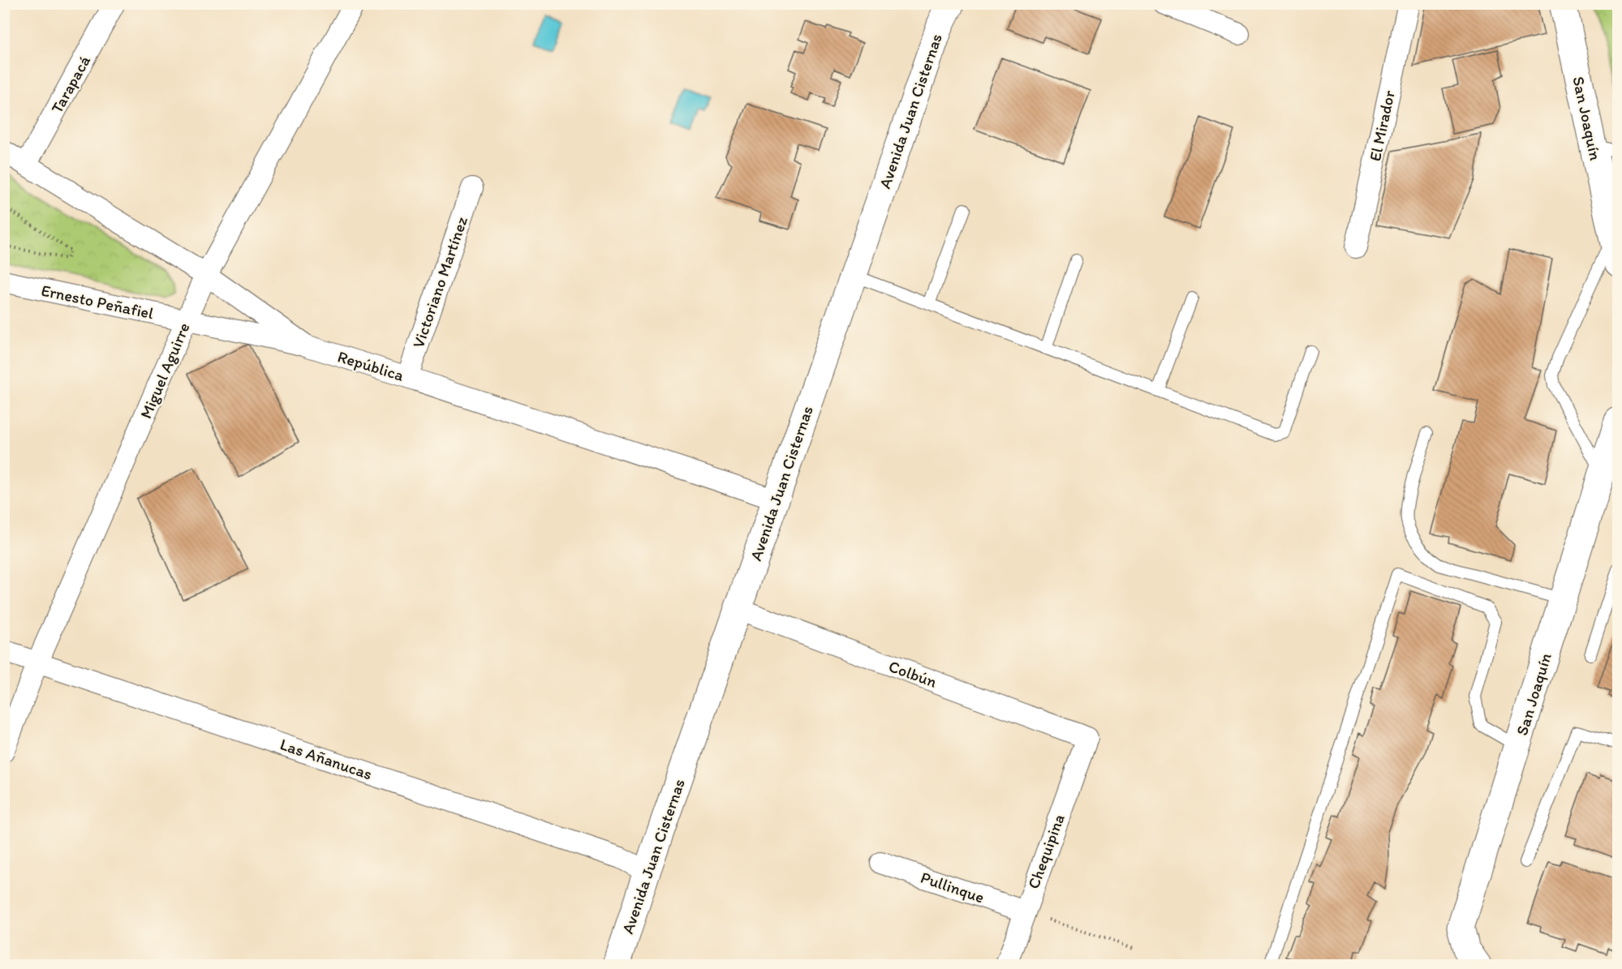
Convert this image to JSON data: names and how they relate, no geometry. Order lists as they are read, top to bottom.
{
  "streets": {
    "main road": ["Avenida Juan Cisternas", "San Joaquín"],
    "street": [
      "Tarapacá",
      "El Mirador",
      "Victoriano Martínez",
      "Ernesto Peñafiel",
      "República",
      "Miguel Aguirre",
      "Colbún",
      "Las Añanucas",
      "Chequipina",
      "Pullinque"
    ]
  },
  "crossings": [
    ["Tarapacá", "República"],
    ["Avenida Juan Cisternas", "República"],
    ["Avenida Juan Cisternas", "Colbún"],
    ["Avenida Juan Cisternas", "Las Añanucas"],
    ["Victoriano Martínez", "República"],
    ["Ernesto Peñafiel", "República"],
    ["Ernesto Peñafiel", "Miguel Aguirre"],
    ["República", "Miguel Aguirre"],
    ["Miguel Aguirre", "Las Añanucas"],
    ["Colbún", "Chequipina"],
    ["Chequipina", "Pullinque"]
  ]
}
